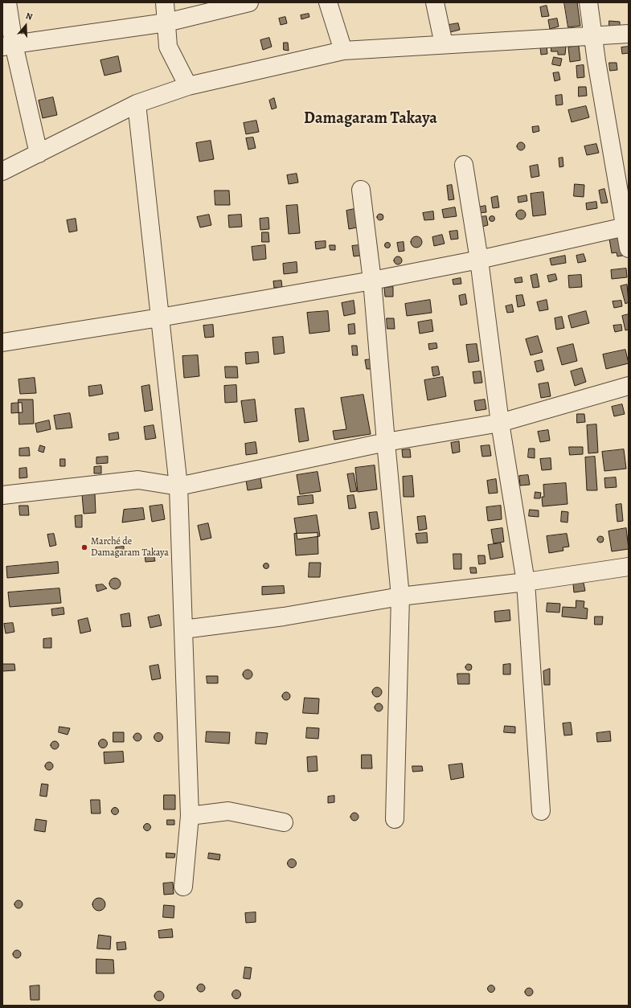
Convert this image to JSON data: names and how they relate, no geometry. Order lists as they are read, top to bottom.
{
  "districts": ["Damagaram Takaya"],
  "places": ["Marché de Damagaram Takaya"],
  "north": "top"
}
